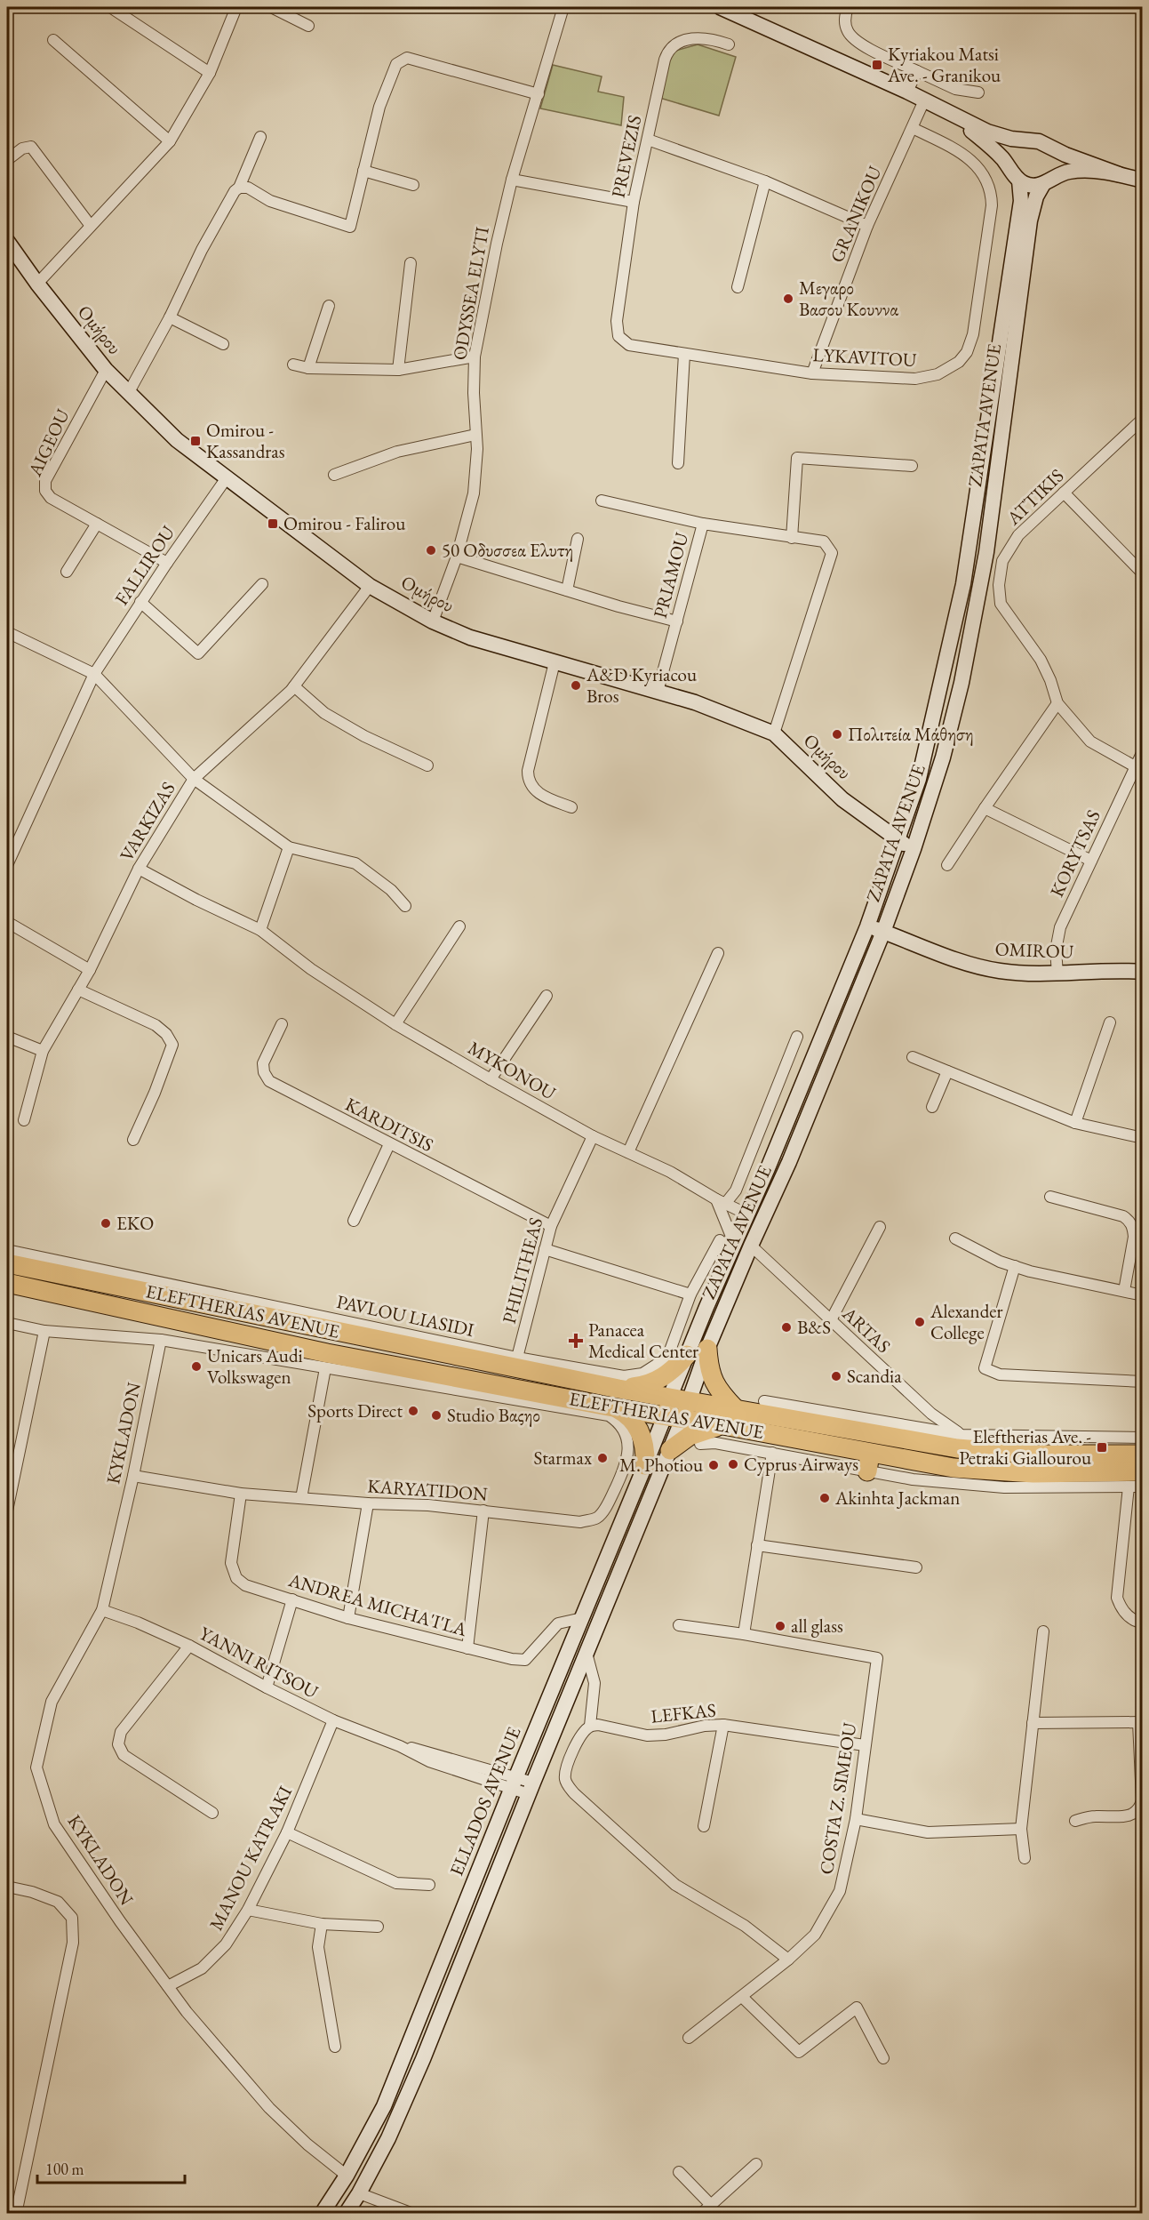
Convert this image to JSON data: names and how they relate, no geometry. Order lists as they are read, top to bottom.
{
  "streets": {
    "highway": ["ELEFTHERIAS AVENUE"],
    "main road": [
      "Ομήρου",
      "ZAPATA AVENUE",
      "OMIROU",
      "ELLADOS AVENUE"
    ],
    "street": [
      "PREVEZIS",
      "GRANIKOU",
      "ODYSSEA ELYTI",
      "LYKAVITOU",
      "AIGEOU",
      "ATTIKIS",
      "FALLIROU",
      "PRIAMOU",
      "VARKIZAS",
      "KORYTSAS",
      "MYKONOU",
      "KARDITSIS",
      "PHILITHEAS",
      "PAVLOU LIASIDI",
      "ARTAS",
      "KYKLADON",
      "KARYATIDON",
      "ANDREA MICHA'I'LA",
      "YANNI RITSOU",
      "LEFKAS",
      "COSTA Z. SIMEOU",
      "MANOU KATRAKI"
    ]
  },
  "crossings": [
    ["PREVEZIS", "LYKAVITOU"],
    ["GRANIKOU", "LYKAVITOU"],
    ["ODYSSEA ELYTI", "Ομήρου"],
    ["Ομήρου", "ZAPATA AVENUE"],
    ["Ομήρου", "AIGEOU"],
    ["Ομήρου", "FALLIROU"],
    ["Ομήρου", "PRIAMOU"],
    ["Ομήρου", "VARKIZAS"],
    ["ZAPATA AVENUE", "OMIROU"],
    ["ZAPATA AVENUE", "MYKONOU"],
    ["ZAPATA AVENUE", "ELEFTHERIAS AVENUE"],
    ["ZAPATA AVENUE", "PAVLOU LIASIDI"],
    ["ZAPATA AVENUE", "ARTAS"],
    ["ZAPATA AVENUE", "ELLADOS AVENUE"],
    ["AIGEOU", "FALLIROU"],
    ["ATTIKIS", "KORYTSAS"],
    ["VARKIZAS", "MYKONOU"],
    ["KORYTSAS", "OMIROU"],
    ["MYKONOU", "PHILITHEAS"],
    ["KARDITSIS", "PHILITHEAS"],
    ["PHILITHEAS", "PAVLOU LIASIDI"],
    ["ELEFTHERIAS AVENUE", "PAVLOU LIASIDI"],
    ["ELEFTHERIAS AVENUE", "KARYATIDON"],
    ["ELEFTHERIAS AVENUE", "ELLADOS AVENUE"],
    ["KYKLADON", "KARYATIDON"],
    ["KYKLADON", "YANNI RITSOU"],
    ["KYKLADON", "ELLADOS AVENUE"],
    ["KYKLADON", "MANOU KATRAKI"],
    ["KARYATIDON", "ANDREA MICHA'I'LA"],
    ["ANDREA MICHA'I'LA", "ELLADOS AVENUE"],
    ["YANNI RITSOU", "ELLADOS AVENUE"],
    ["YANNI RITSOU", "MANOU KATRAKI"],
    ["LEFKAS", "COSTA Z. SIMEOU"]
  ],
  "places": {
    "transit": [
      "Kyriakou Matsi Ave. - Granikou",
      "Omirou - Kassandras",
      "Omirou - Falirou",
      "Eleftherias Ave. - Petraki Giallourou"
    ],
    "other": [
      "Μεγαρο Βασου Κουννα",
      "50 Οδυσσεα Ελυτη",
      "A&D Kyriacou Bros",
      "Πολιτεία Μάθηση",
      "EKO",
      "Alexander College",
      "B&S",
      "Unicars Audi Volkswagen",
      "Scandia",
      "Sports Direct",
      "Studio Βαςηο",
      "Starmax",
      "Cyprus Airways",
      "M. Photiou",
      "Αkinhta Jackman",
      "all glass"
    ],
    "health": ["Panacea Medical Center"]
  },
  "scale_bar": "100 m"
}
